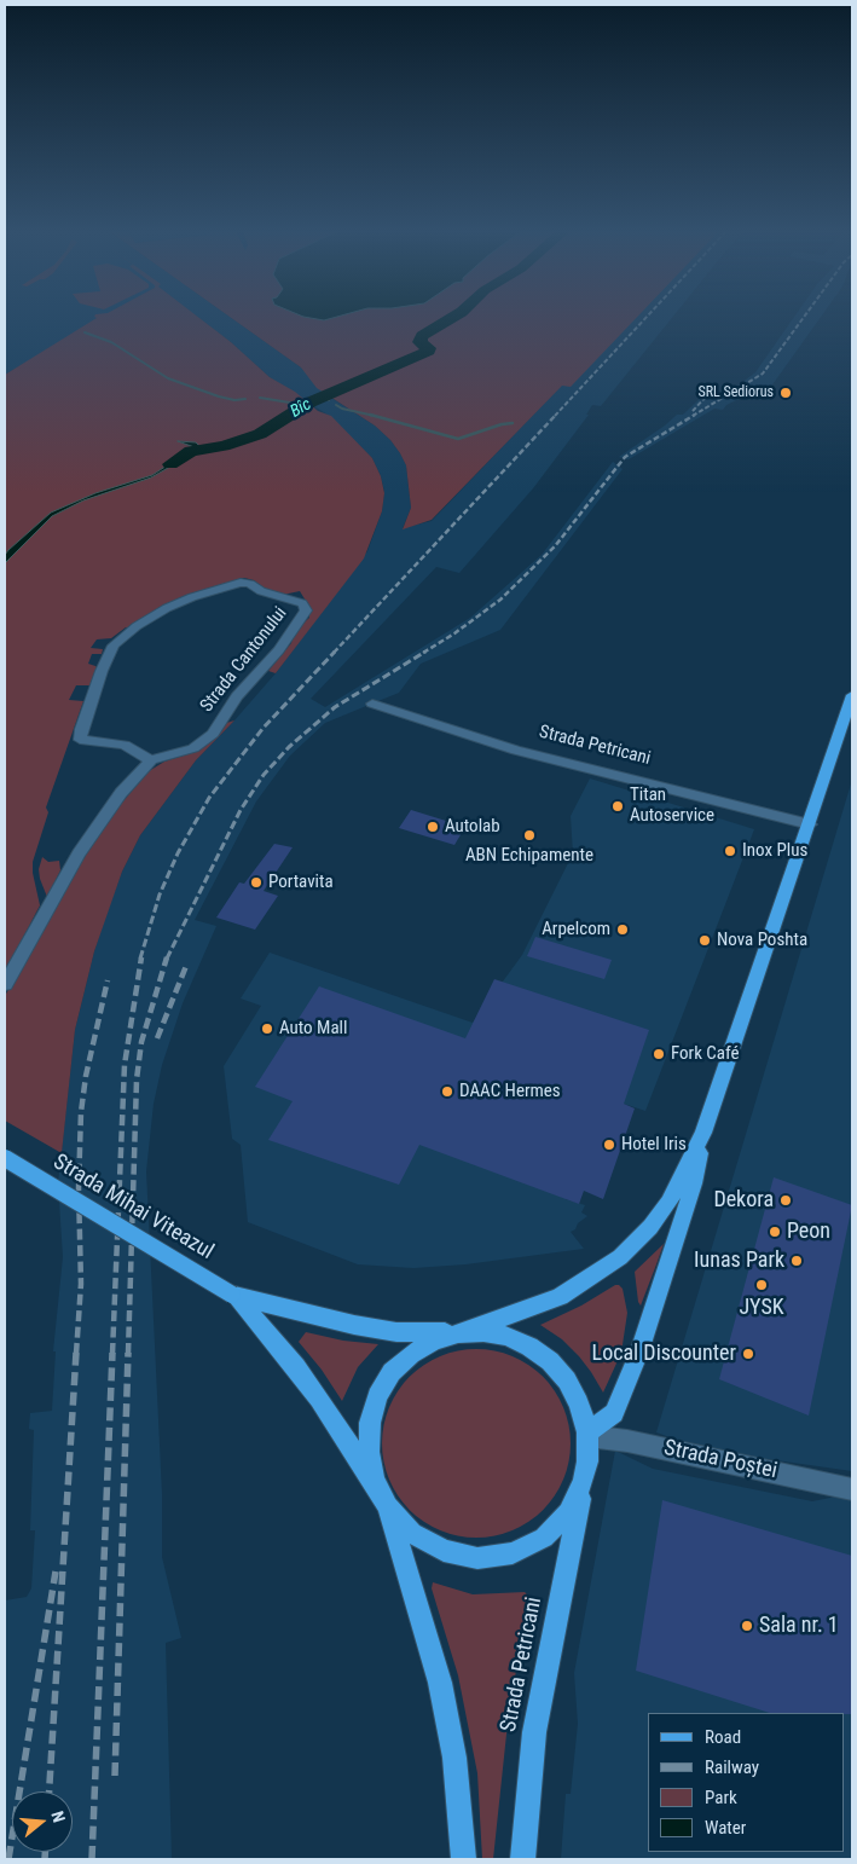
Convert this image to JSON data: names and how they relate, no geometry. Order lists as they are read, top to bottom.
{
  "streets": {
    "main road": ["Strada Petricani", "Strada Mihai Viteazul"],
    "street": ["Strada Cantonului", "Strada Poștei"]
  },
  "crossings": [
    ["Strada Petricani", "Strada Mihai Viteazul"],
    ["Strada Mihai Viteazul", "Strada Poștei"]
  ],
  "water": ["Bîc"],
  "places": [
    "SRL Sediorus",
    "Titan Autoservice",
    "Autolab",
    "ABN Echipamente",
    "Inox Plus",
    "Portavita",
    "Arpelcom",
    "Nova Poshta",
    "Auto Mall",
    "Fork Café",
    "DAAC Hermes",
    "Hotel Iris",
    "Dekora",
    "Peon",
    "Iunas Park",
    "JYSK",
    "Local Discounter",
    "Sala nr. 1"
  ],
  "legend": [
    "Road",
    "Railway",
    "Park",
    "Water"
  ],
  "north": "right"
}
